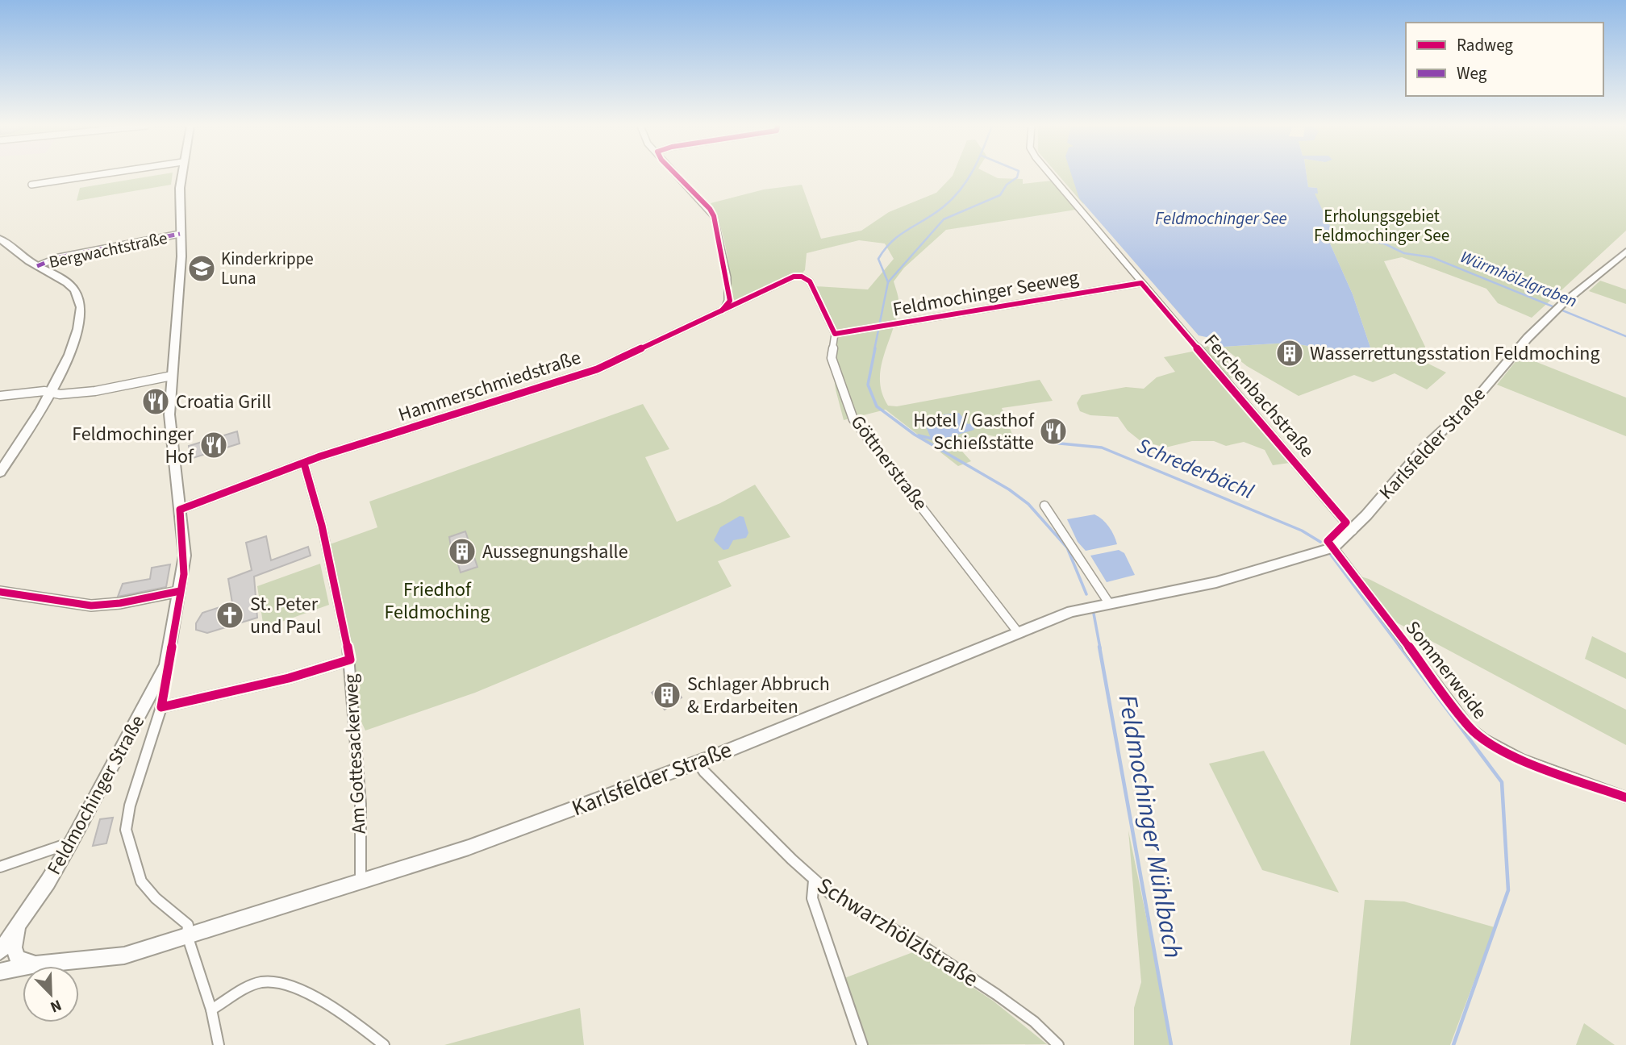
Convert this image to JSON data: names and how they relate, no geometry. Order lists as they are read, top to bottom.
{
  "streets": {
    "main road": ["Karlsfelder Straße", "Feldmochinger Straße"],
    "street": [
      "Bergwachtstraße",
      "Feldmochinger Seeweg",
      "Hammerschmiedstraße",
      "Ferchenbachstraße",
      "Göttnerstraße",
      "Sommerweide",
      "Am Gottesackerweg",
      "Schwarzhölzlstraße"
    ]
  },
  "crossings": [
    ["Bergwachtstraße", "Feldmochinger Straße"],
    ["Feldmochinger Seeweg", "Ferchenbachstraße"],
    ["Feldmochinger Seeweg", "Göttnerstraße"],
    ["Hammerschmiedstraße", "Göttnerstraße"],
    ["Hammerschmiedstraße", "Am Gottesackerweg"],
    ["Hammerschmiedstraße", "Feldmochinger Straße"],
    ["Ferchenbachstraße", "Karlsfelder Straße"],
    ["Karlsfelder Straße", "Göttnerstraße"],
    ["Karlsfelder Straße", "Sommerweide"],
    ["Karlsfelder Straße", "Am Gottesackerweg"],
    ["Karlsfelder Straße", "Schwarzhölzlstraße"]
  ],
  "water": [
    "Feldmochinger See",
    "Würmhölzlgraben",
    "Schrederbächl",
    "Feldmochinger Mühlbach"
  ],
  "parks": ["Erholungsgebiet Feldmochinger See", "Friedhof Feldmoching"],
  "places": {
    "school or university": ["Kinderkrippe Luna"],
    "building": ["Wasserrettungsstation Feldmoching", "Aussegnungshalle", "Schlager Abbruch & Erdarbeiten"],
    "restaurant": ["Croatia Grill", "Hotel / Gasthof Schießstätte", "Feldmochinger Hof"],
    "church": ["St. Peter und Paul"]
  },
  "legend": ["Radweg", "Weg"],
  "north": "bottom right"
}
